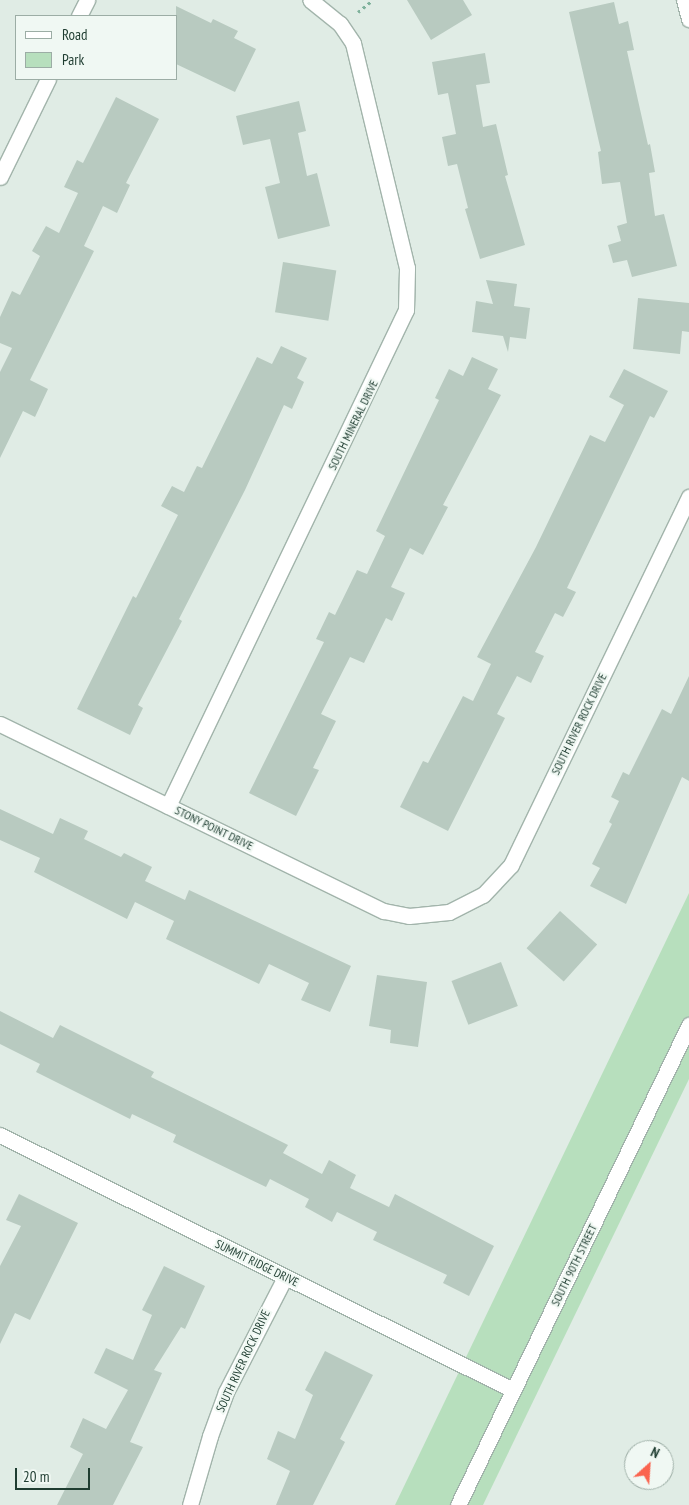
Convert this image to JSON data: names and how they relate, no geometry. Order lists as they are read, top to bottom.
{
  "streets": {
    "street": [
      "SOUTH MINERAL DRIVE",
      "SOUTH RIVER ROCK DRIVE",
      "STONY POINT DRIVE",
      "SUMMIT RIDGE DRIVE",
      "SOUTH 90TH STREET"
    ]
  },
  "crossings": [
    ["SOUTH MINERAL DRIVE", "STONY POINT DRIVE"],
    ["SOUTH RIVER ROCK DRIVE", "STONY POINT DRIVE"],
    ["SOUTH RIVER ROCK DRIVE", "SUMMIT RIDGE DRIVE"],
    ["SUMMIT RIDGE DRIVE", "SOUTH 90TH STREET"]
  ],
  "legend": ["Road", "Park"],
  "scale_bar": "20 m",
  "north": "top right"
}
